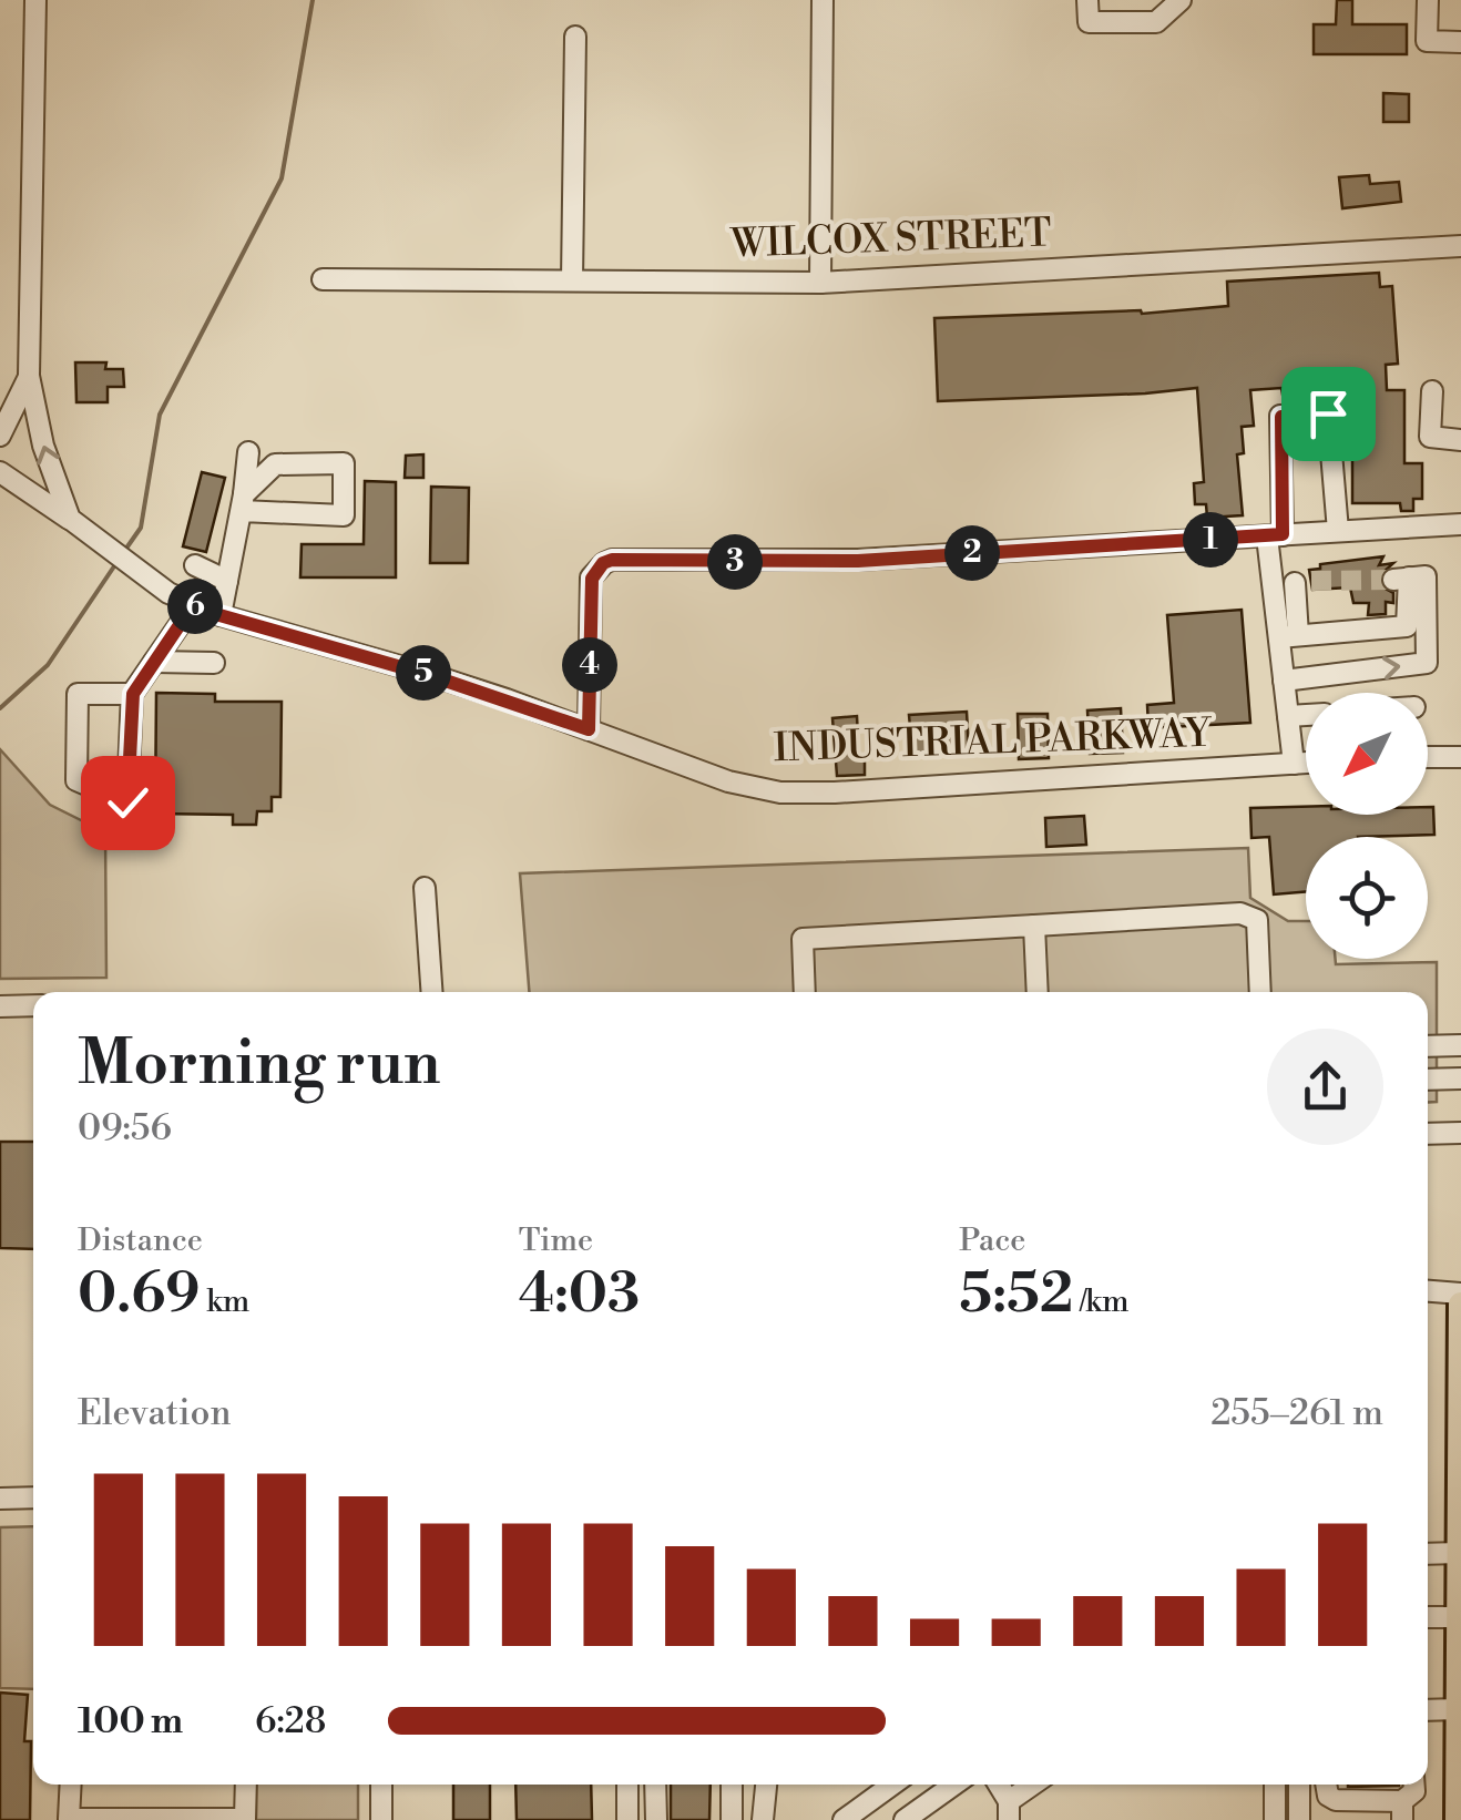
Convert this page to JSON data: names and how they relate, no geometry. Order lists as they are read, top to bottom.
{
  "streets": {
    "street": ["WILCOX STREET", "INDUSTRIAL PARKWAY"]
  },
  "north": "bottom left",
  "page": {
    "pins": [
      "1",
      "2",
      "3",
      "6",
      "4",
      "5"
    ],
    "heading": ["Morning run", "09:56"],
    "stats": [
      ["Distance", "0.69 km"],
      ["Time", "4:03"],
      ["Pace", "5:52 /km"]
    ],
    "chart": ["Elevation", "255–261 m"],
    "list": [
      {
        "name": "100 m",
        "note": "6:28"
      }
    ]
  }
}
